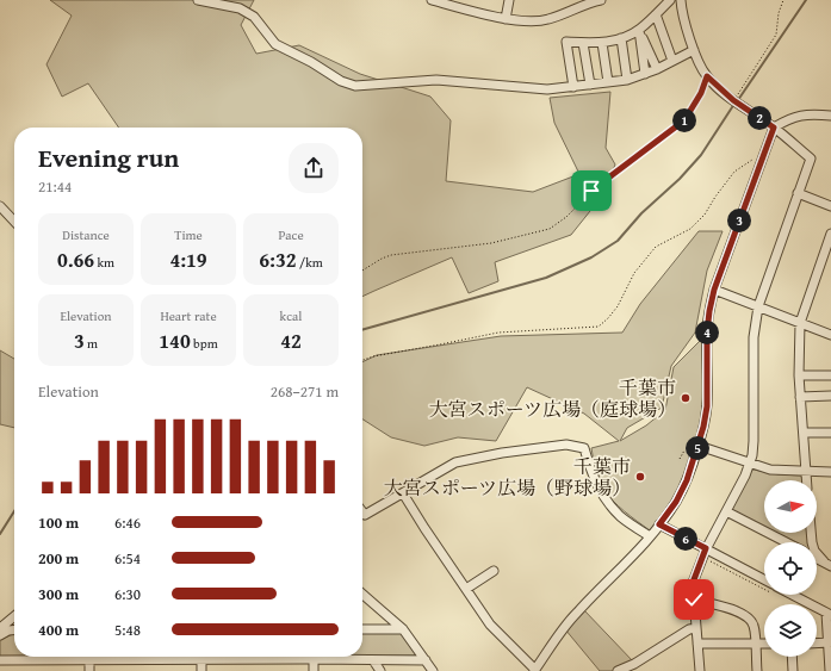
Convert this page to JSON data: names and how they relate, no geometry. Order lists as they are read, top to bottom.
{
  "places": ["千葉市 大宮スポーツ広場（庭球場）", "千葉市 大宮スポーツ広場（野球場）"],
  "north": "right",
  "page": {
    "pins": [
      "2",
      "1",
      "3",
      "4",
      "5",
      "6"
    ],
    "heading": ["Evening run", "21:44"],
    "stats": [
      ["Distance", "0.66 km"],
      ["Time", "4:19"],
      ["Pace", "6:32 /km"],
      ["Elevation", "3 m"],
      ["Heart rate", "140 bpm"],
      ["kcal", "42"]
    ],
    "chart": ["Elevation", "268–271 m"],
    "list": [
      {
        "name": "100 m",
        "note": "6:46"
      },
      {
        "name": "200 m",
        "note": "6:54"
      },
      {
        "name": "300 m",
        "note": "6:30"
      },
      {
        "name": "400 m",
        "note": "5:48"
      }
    ]
  }
}
